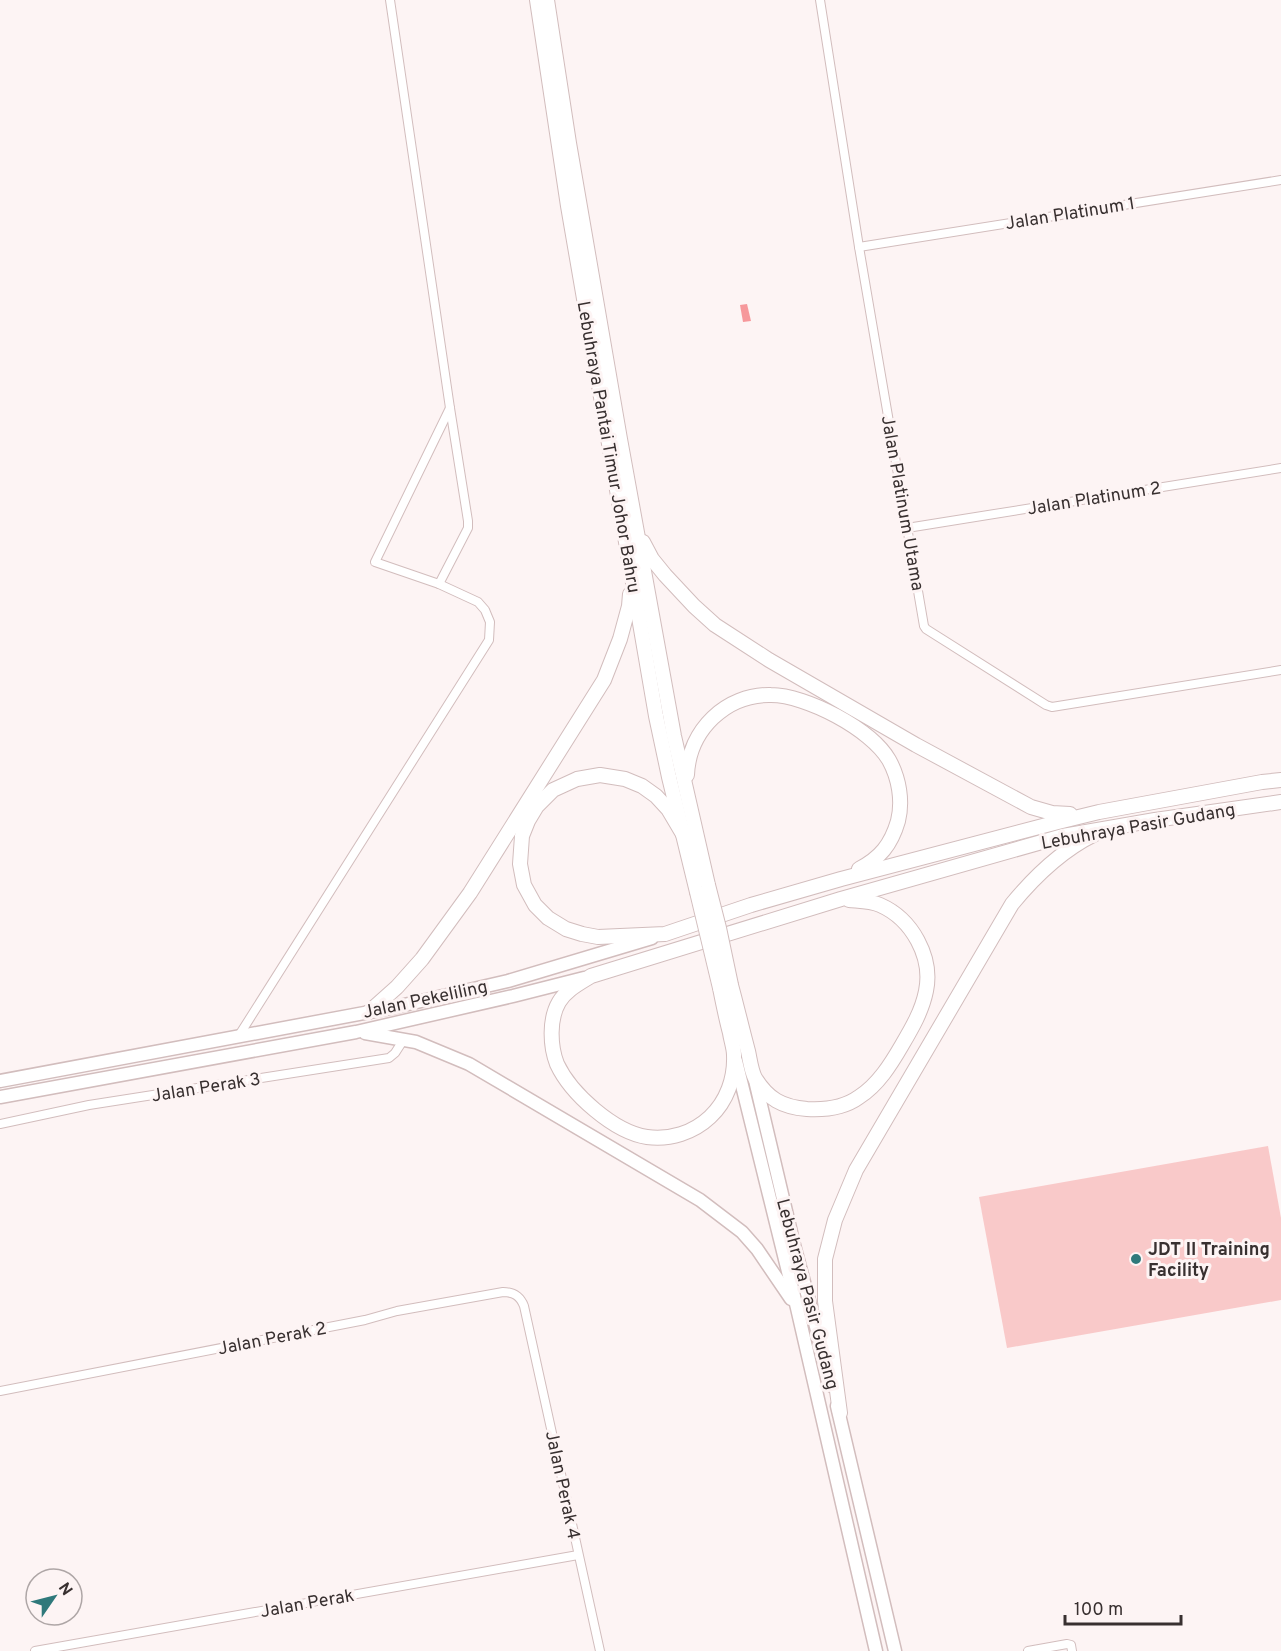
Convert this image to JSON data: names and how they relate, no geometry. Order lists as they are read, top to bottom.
{
  "streets": {
    "highway": ["Lebuhraya Pantai Timur Johor Bahru", "Lebuhraya Pasir Gudang", "Jalan Pekeliling"],
    "street": [
      "Jalan Platinum 1",
      "Jalan Platinum 2",
      "Jalan Platinum Utama",
      "Jalan Perak 3",
      "Jalan Perak 2",
      "Jalan Perak 4",
      "Jalan Perak"
    ]
  },
  "crossings": [
    ["Jalan Platinum 1", "Jalan Platinum Utama"],
    ["Lebuhraya Pantai Timur Johor Bahru", "Lebuhraya Pasir Gudang"],
    ["Jalan Platinum 2", "Jalan Platinum Utama"],
    ["Lebuhraya Pasir Gudang", "Jalan Pekeliling"],
    ["Jalan Perak 2", "Jalan Perak 4"],
    ["Jalan Perak 4", "Jalan Perak"]
  ],
  "places": ["JDT II Training Facility"],
  "scale_bar": "100 m",
  "north": "top right"
}
